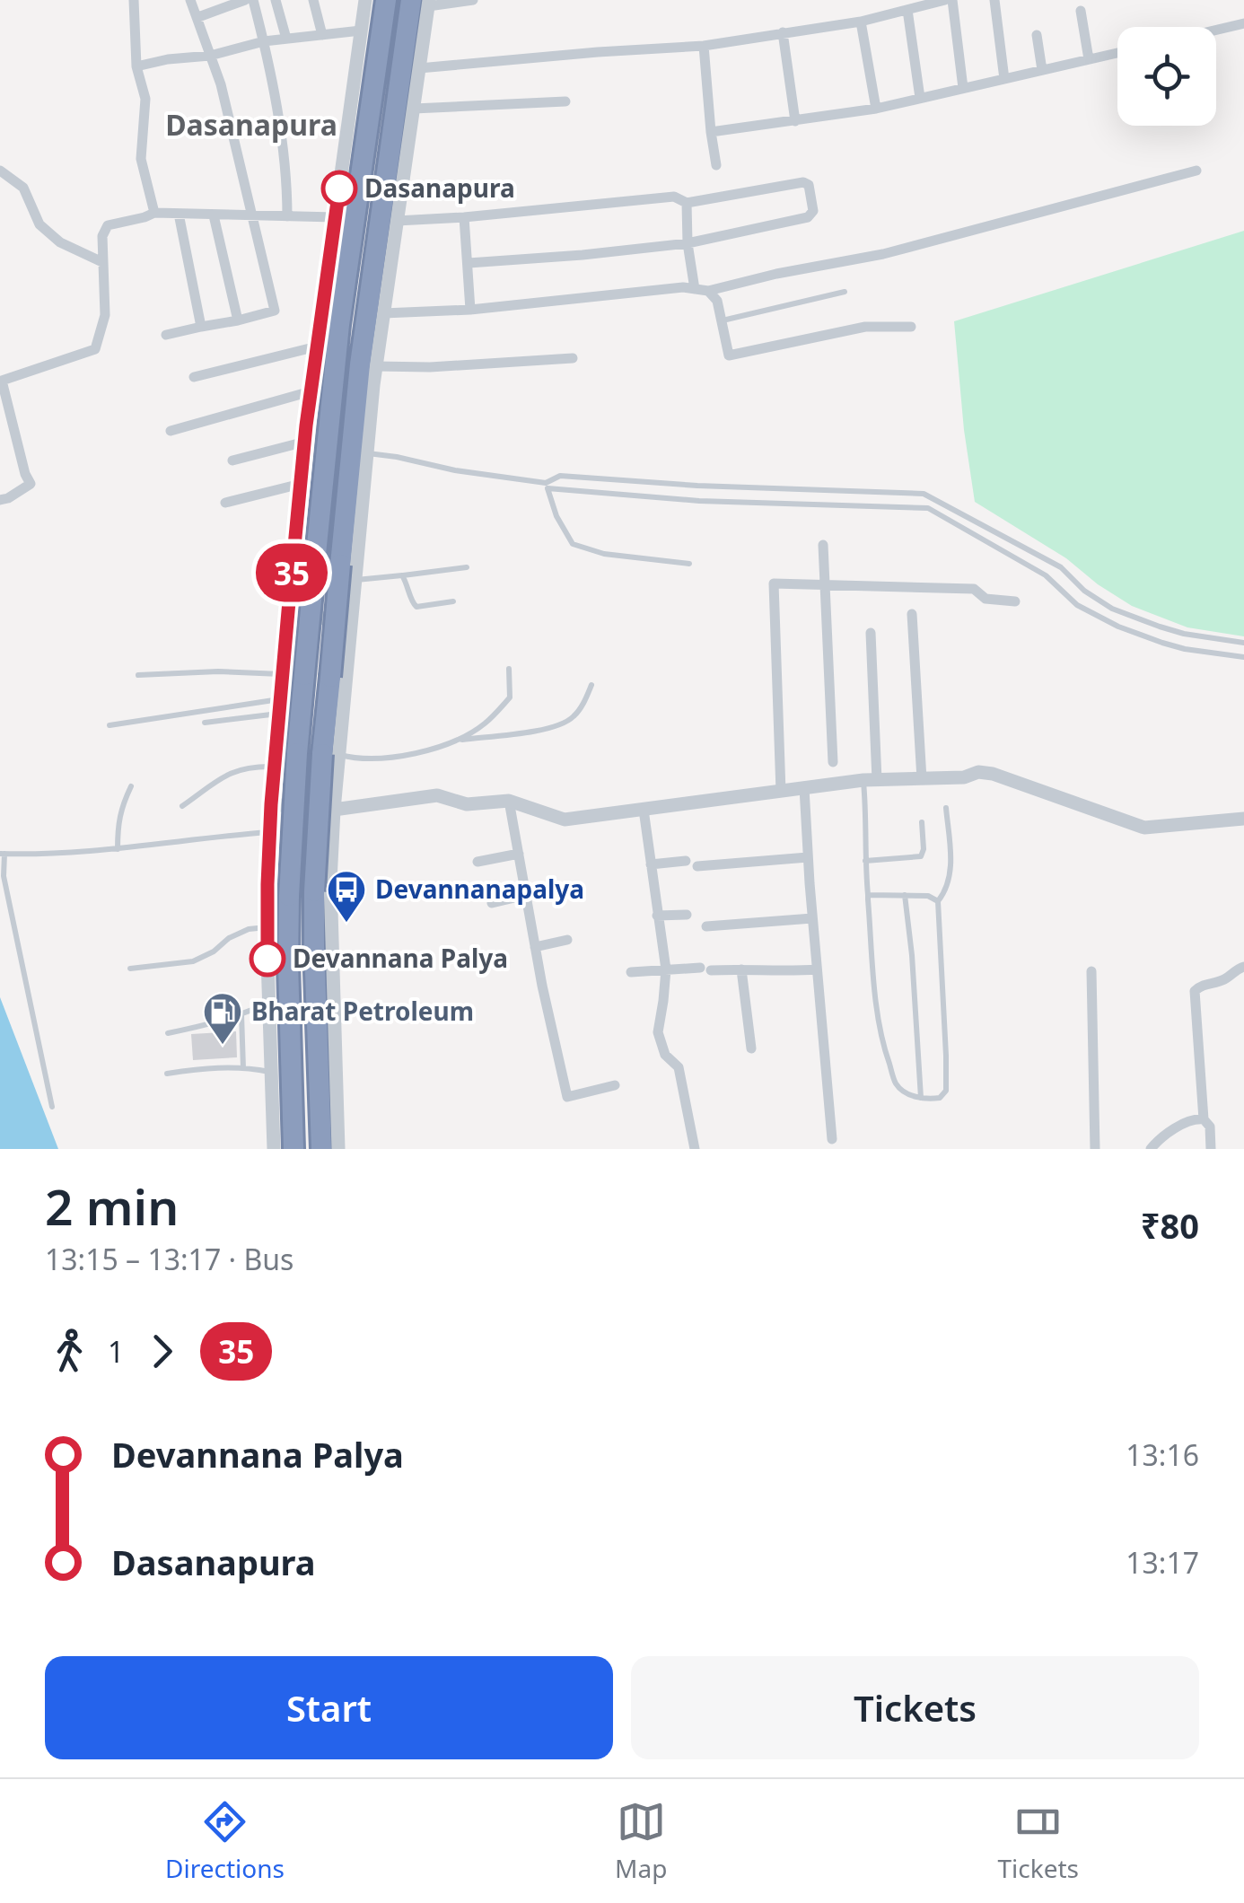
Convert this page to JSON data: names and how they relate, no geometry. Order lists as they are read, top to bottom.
{
  "districts": ["Dasanapura"],
  "places": {
    "other": ["Dasanapura", "Devannana Palya"],
    "bus stop": ["Devannanapalya"],
    "fuel station": ["Bharat Petroleum"]
  },
  "lines": ["bus line 35"],
  "page": {
    "on_map": "35",
    "heading": ["2 min", "13:15 – 13:17 · Bus", "₹80"],
    "legs": ["1", "35"],
    "list": [
      {
        "name": "Devannana Palya",
        "value": "13:16"
      },
      {
        "name": "Dasanapura",
        "value": "13:17"
      }
    ],
    "buttons": ["Start", "Tickets"],
    "tabs": ["Directions", "Map", "Tickets"]
  }
}
